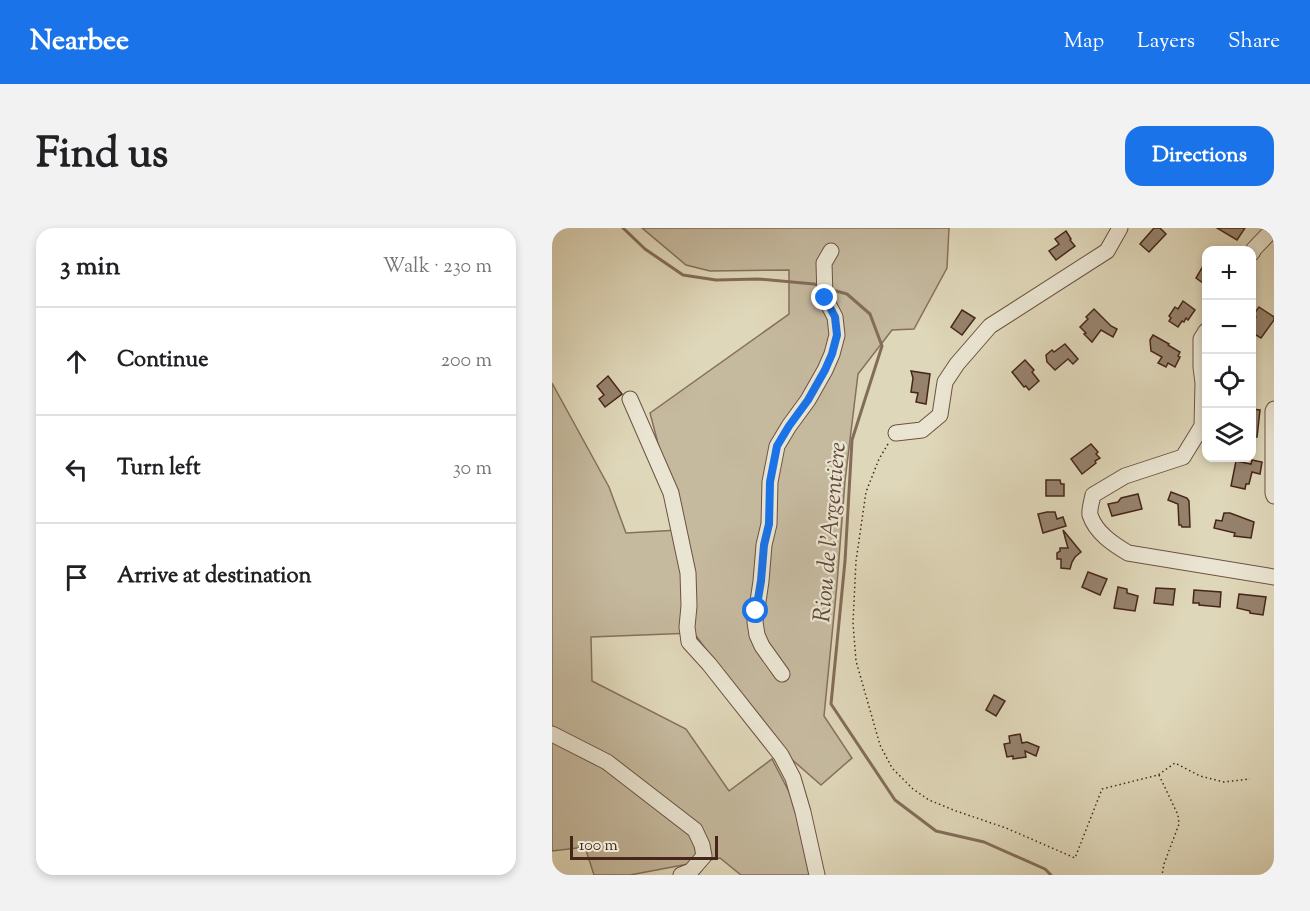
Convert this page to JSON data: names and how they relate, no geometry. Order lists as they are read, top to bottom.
{
  "water": ["Riou de l'Argentière"],
  "scale_bar": "100 m",
  "page": {
    "header": "Nearbee",
    "nav": ["Map", "Layers", "Share"],
    "title": "Find us",
    "buttons": "Directions",
    "heading": ["3 min", "Walk · 230 m"],
    "map_buttons": ["+", "−"],
    "list": [
      ["Continue", "200 m"],
      ["Turn left", "30 m"],
      "Arrive at destination"
    ],
    "scale": "100 m"
  }
}
